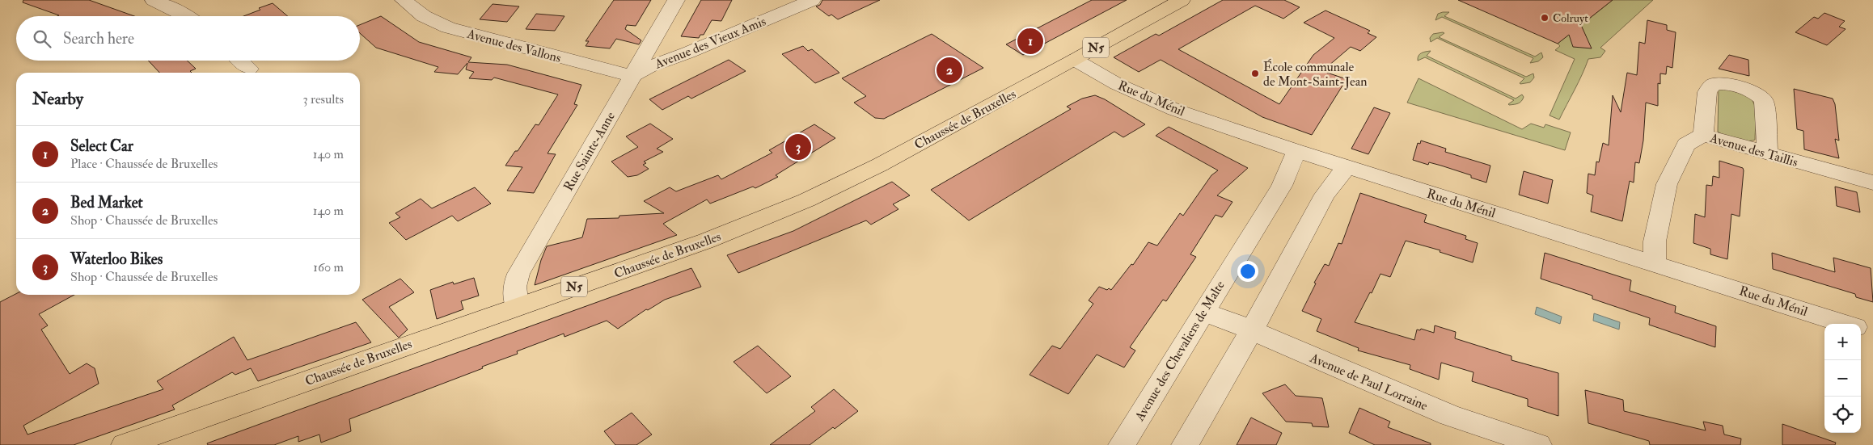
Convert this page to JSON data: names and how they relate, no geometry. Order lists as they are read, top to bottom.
{
  "streets": {
    "main road": ["N5", "Chaussée de Bruxelles"],
    "street": [
      "Avenue des Vieux Amis",
      "Avenue des Vallons",
      "Rue du Ménil",
      "Avenue des Taillis",
      "Rue Sainte-Anne",
      "Avenue des Chevaliers de Malte",
      "Avenue de Paul Lorraine"
    ]
  },
  "crossings": [
    ["Avenue des Vieux Amis", "Avenue des Vallons"],
    ["Avenue des Vieux Amis", "Rue Sainte-Anne"],
    ["Avenue des Vallons", "Rue Sainte-Anne"],
    ["Rue du Ménil", "Chaussée de Bruxelles"],
    ["Rue du Ménil", "Avenue des Taillis"],
    ["Rue du Ménil", "Avenue des Chevaliers de Malte"],
    ["Chaussée de Bruxelles", "Rue Sainte-Anne"],
    ["Avenue des Chevaliers de Malte", "Avenue de Paul Lorraine"]
  ],
  "places": ["Colruyt", "École communale de Mont-Saint-Jean"],
  "page": {
    "search": "Search here",
    "pins": ["1", "2", "3"],
    "heading": ["Nearby", "3 results"],
    "list": [
      {
        "mark": "1",
        "name": "Select Car",
        "note": "Place · Chaussée de Bruxelles",
        "value": "140 m"
      },
      {
        "mark": "2",
        "name": "Bed Market",
        "note": "Shop · Chaussée de Bruxelles",
        "value": "140 m"
      },
      {
        "mark": "3",
        "name": "Waterloo Bikes",
        "note": "Shop · Chaussée de Bruxelles",
        "value": "160 m"
      }
    ],
    "map_buttons": ["+", "−"]
  }
}
